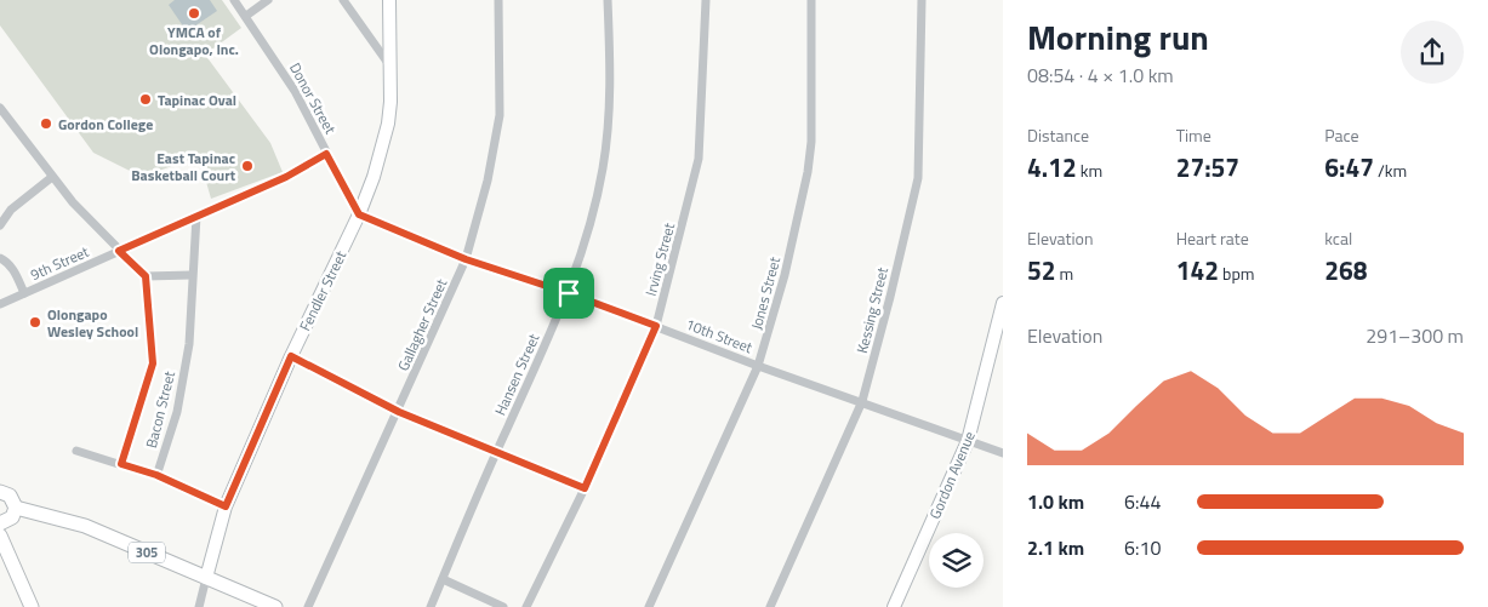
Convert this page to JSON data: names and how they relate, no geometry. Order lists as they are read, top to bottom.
{
  "streets": {
    "main road": ["Fendler Street", "Gordon Avenue", "305"],
    "street": [
      "Donor Street",
      "Irving Street",
      "9th Street",
      "Jones Street",
      "Kessing Street",
      "Gallagher Street",
      "10th Street",
      "Hansen Street",
      "Bacon Street"
    ]
  },
  "crossings": [
    ["Donor Street", "9th Street"],
    ["Donor Street", "Fendler Street"],
    ["Donor Street", "10th Street"],
    ["Irving Street", "10th Street"],
    ["9th Street", "Bacon Street"],
    ["Fendler Street", "10th Street"],
    ["Fendler Street", "305"],
    ["Jones Street", "10th Street"],
    ["Kessing Street", "10th Street"],
    ["Gallagher Street", "10th Street"],
    ["10th Street", "Hansen Street"],
    ["10th Street", "Gordon Avenue"]
  ],
  "places": [
    "YMCA of Olongapo, Inc.",
    "Tapinac Oval",
    "Gordon College",
    "East Tapinac Basketball Court",
    "Olongapo Wesley School"
  ],
  "page": {
    "heading": ["Morning run", "08:54 · 4 × 1.0 km"],
    "stats": [
      ["Distance", "4.12 km"],
      ["Time", "27:57"],
      ["Pace", "6:47 /km"],
      ["Elevation", "52 m"],
      ["Heart rate", "142 bpm"],
      ["kcal", "268"]
    ],
    "chart": ["Elevation", "291–300 m"],
    "list": [
      {
        "name": "1.0 km",
        "note": "6:44"
      },
      {
        "name": "2.1 km",
        "note": "6:10"
      }
    ]
  }
}
